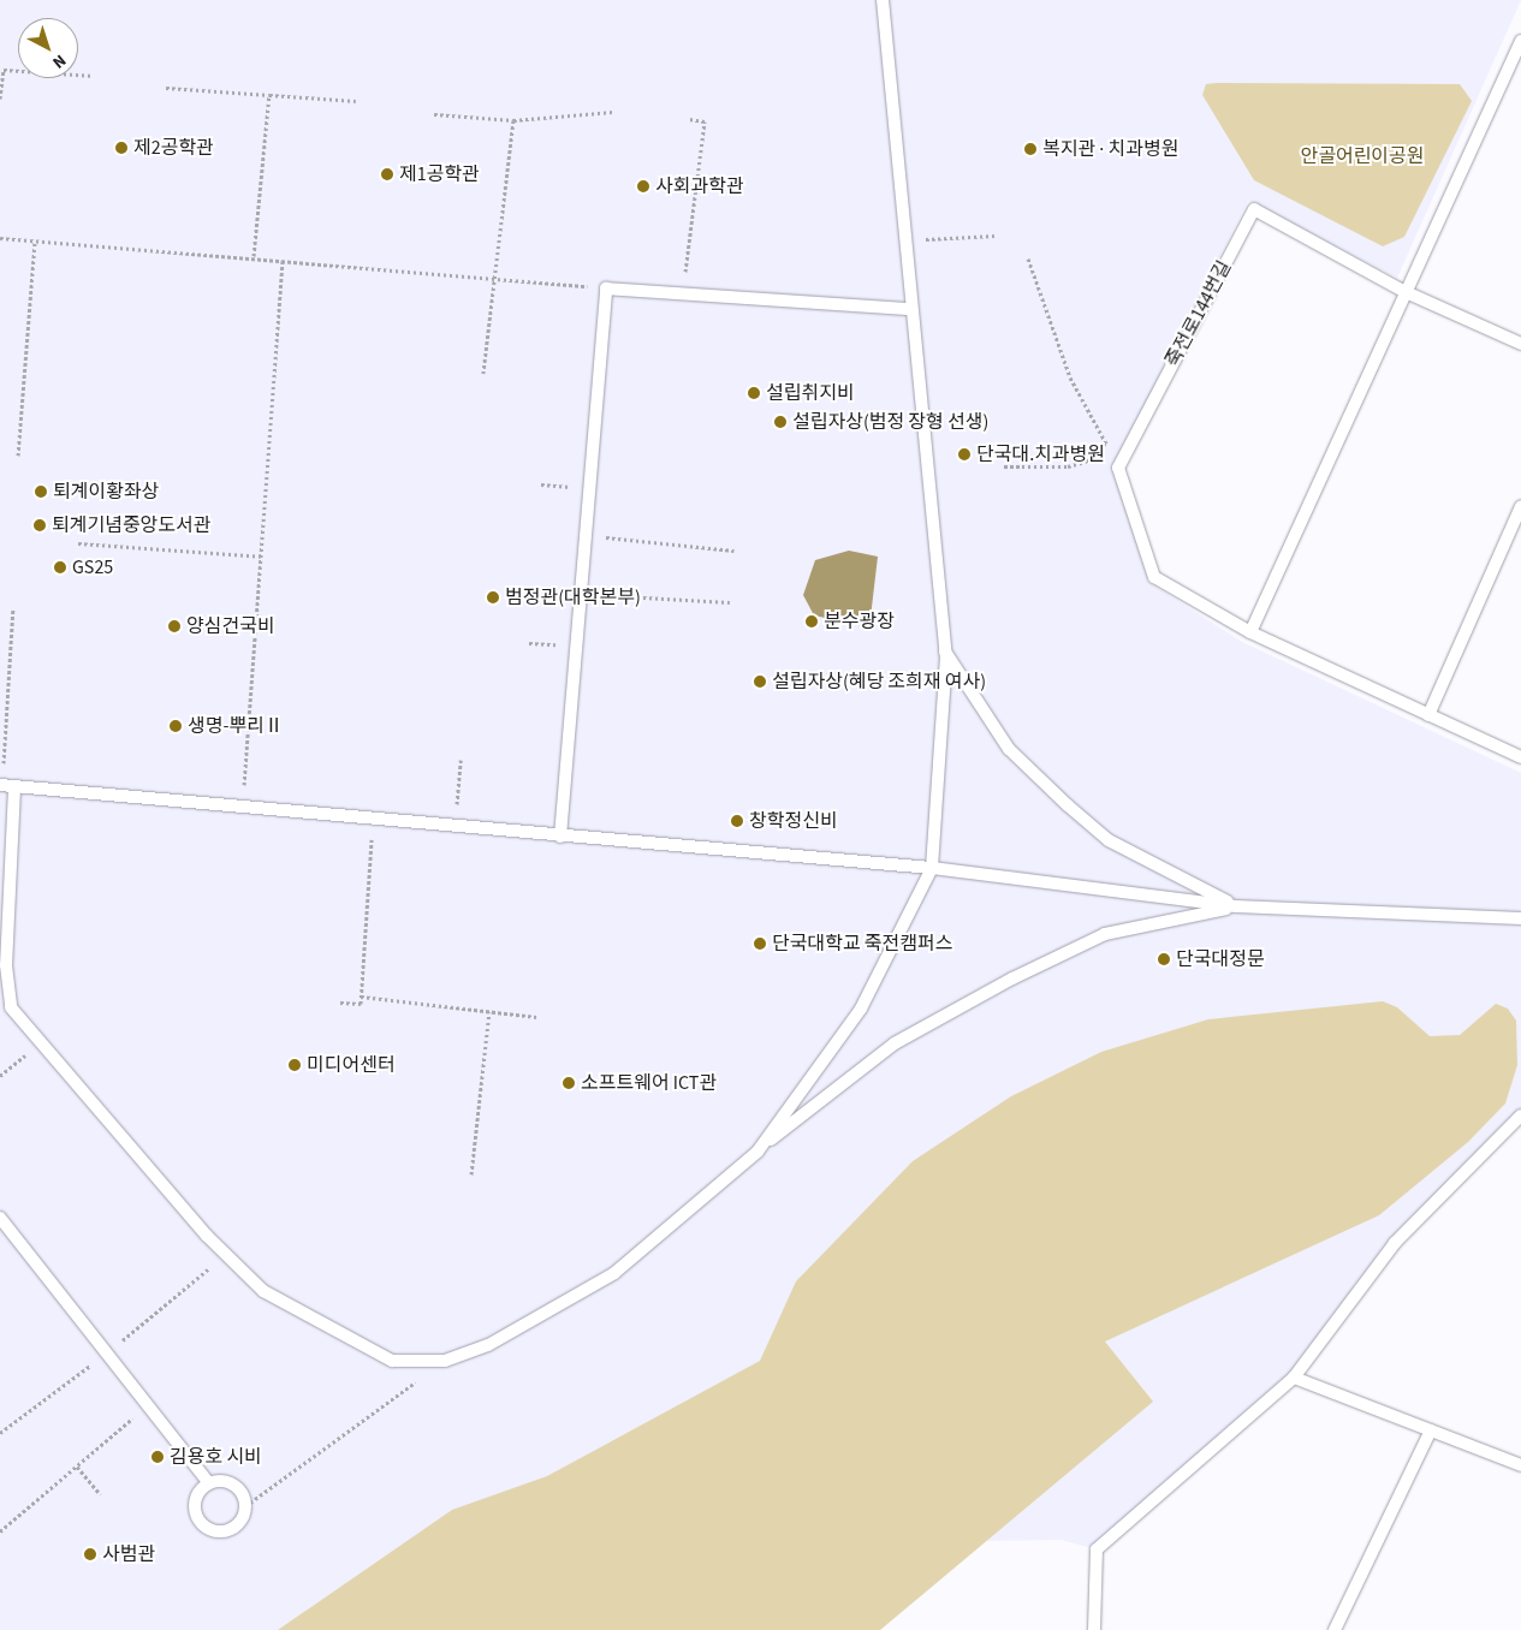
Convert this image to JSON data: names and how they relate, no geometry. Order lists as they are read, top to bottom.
{
  "streets": {
    "lane": ["죽전로144번길"]
  },
  "parks": ["안골어린이공원"],
  "places": [
    "제2공학관",
    "복지관 · 치과병원",
    "제1공학관",
    "사회과학관",
    "설립취지비",
    "설립자상(범정 장형 선생)",
    "단국대.치과병원",
    "퇴계이황좌상",
    "퇴계기념중앙도서관",
    "GS25",
    "범정관(대학본부)",
    "분수광장",
    "양심건국비",
    "설립자상(혜당 조희재 여사)",
    "생명-뿌리Ⅱ",
    "창학정신비",
    "단국대학교 죽전캠퍼스",
    "단국대정문",
    "미디어센터",
    "소프트웨어 ICT관",
    "김용호 시비",
    "사범관"
  ],
  "north": "bottom right"
}
